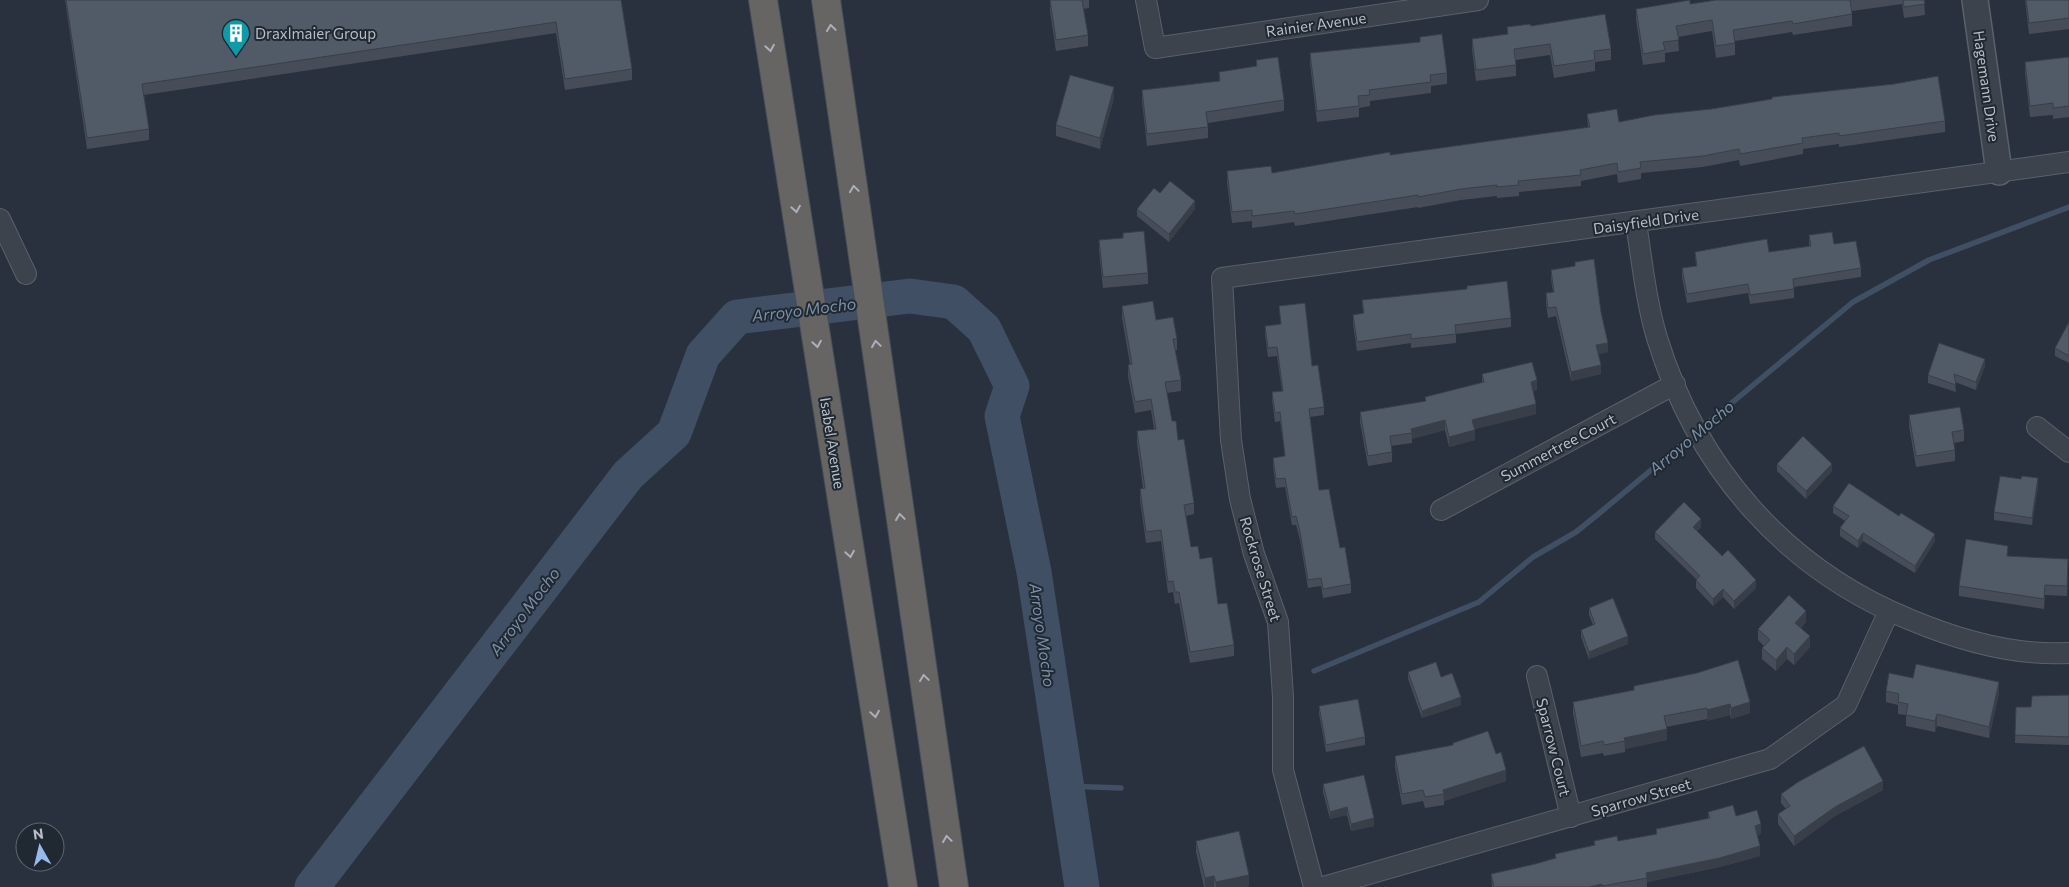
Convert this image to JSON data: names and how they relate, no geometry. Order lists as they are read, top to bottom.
{
  "streets": {
    "highway": ["Isabel Avenue"],
    "street": [
      "Rainier Avenue",
      "Hagemann Drive",
      "Daisyfield Drive",
      "Summertree Court",
      "Rockrose Street",
      "Sparrow Court",
      "Sparrow Street"
    ]
  },
  "crossings": [
    ["Hagemann Drive", "Daisyfield Drive"],
    ["Daisyfield Drive", "Rockrose Street"],
    ["Sparrow Court", "Sparrow Street"]
  ],
  "water": ["Arroyo Mocho"],
  "places": {
    "building": ["Draxlmaier Group"]
  },
  "north": "top"
}
